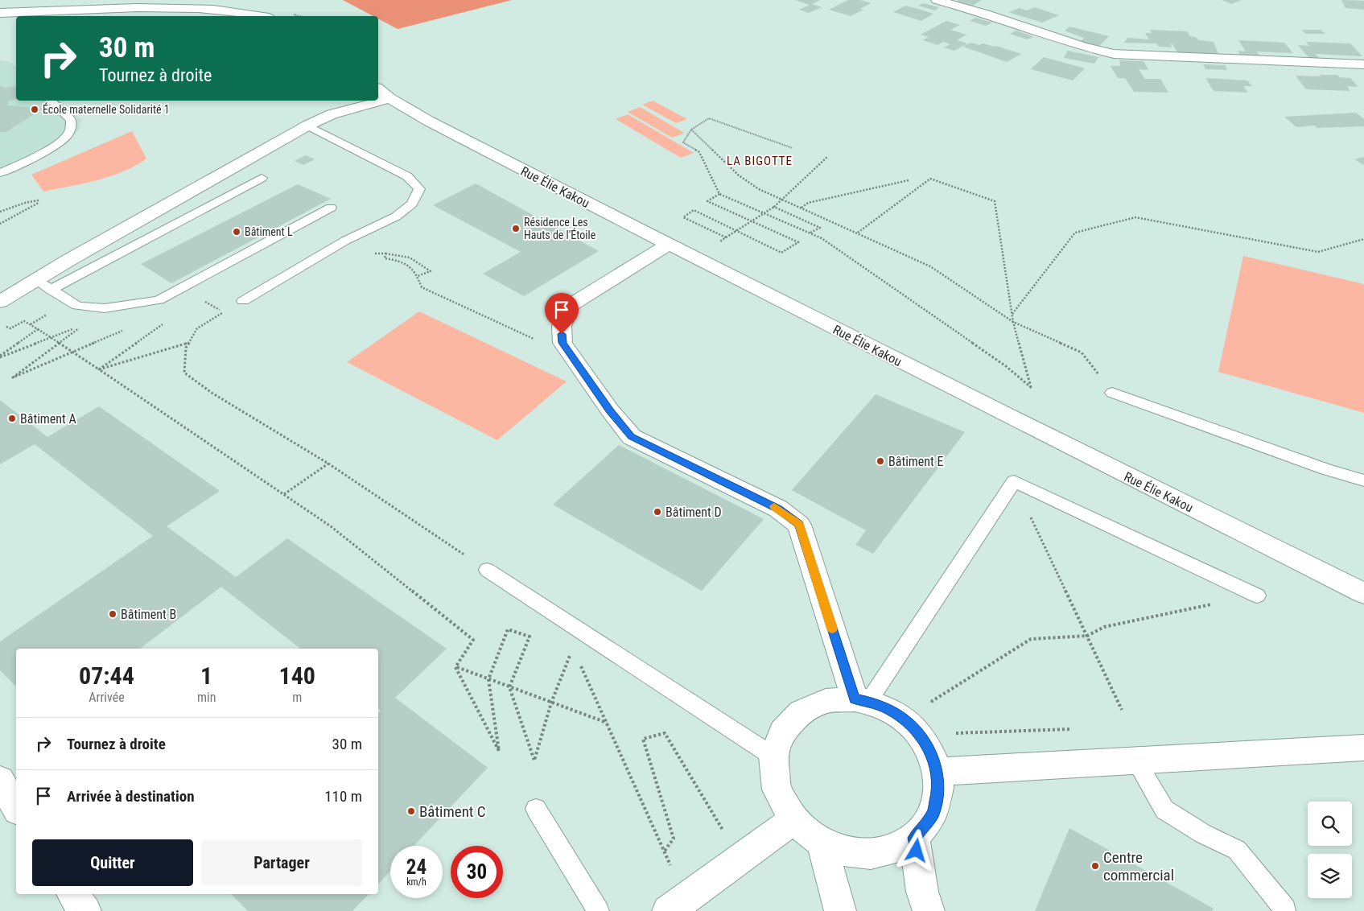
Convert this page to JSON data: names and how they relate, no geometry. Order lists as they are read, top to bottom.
{
  "streets": {
    "street": ["Rue Élie Kakou"]
  },
  "districts": ["LA BIGOTTE"],
  "places": [
    "École maternelle Solidarité 1",
    "Résidence Les Hauts de l'Étoile",
    "Bâtiment L",
    "Bâtiment A",
    "Bâtiment E",
    "Bâtiment D",
    "Bâtiment B",
    "Bâtiment C",
    "Centre commercial"
  ],
  "page": {
    "turn": ["30 m", "Tournez à droite"],
    "eta": [
      "07:44",
      "Arrivée",
      "1",
      "min",
      "140",
      "m"
    ],
    "list": [
      {
        "name": "Tournez à droite",
        "value": "30 m"
      },
      {
        "name": "Arrivée à destination",
        "value": "110 m"
      }
    ],
    "buttons": ["Quitter", "Partager"],
    "speed": "24 km/h",
    "limit": "30"
  }
}
